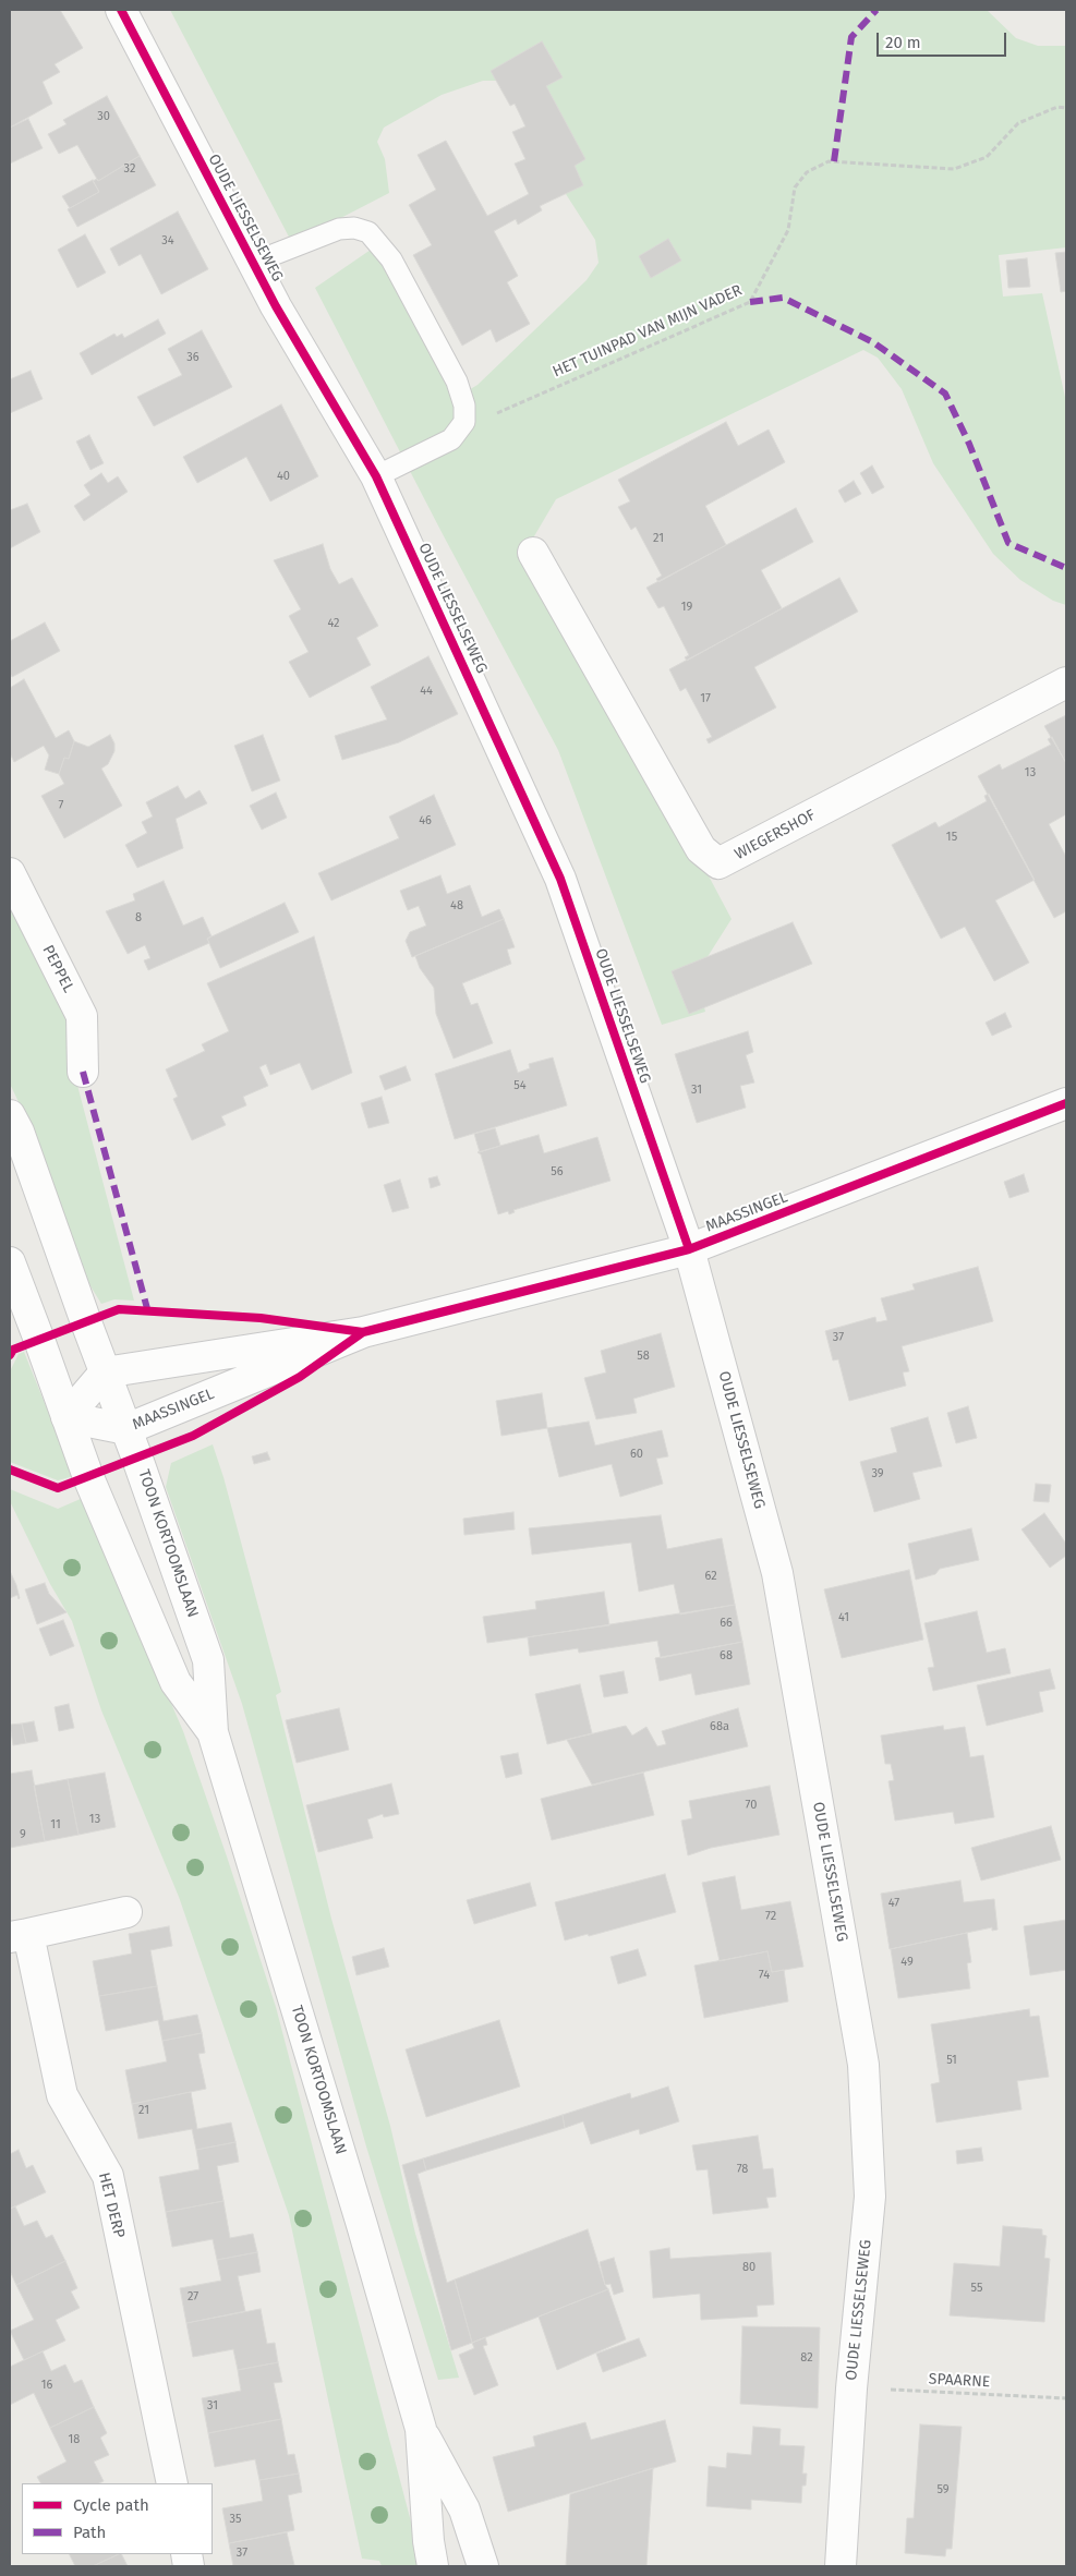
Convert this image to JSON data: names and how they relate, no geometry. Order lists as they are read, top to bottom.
{
  "streets": {
    "street": [
      "OUDE LIESSELSEWEG",
      "WIEGERSHOF",
      "PEPPEL",
      "MAASSINGEL",
      "TOON KORTOOMSLAAN",
      "HET DERP"
    ],
    "path": ["HET TUINPAD VAN MIJN VADER", "SPAARNE"]
  },
  "crossings": [
    ["OUDE LIESSELSEWEG", "MAASSINGEL"],
    ["OUDE LIESSELSEWEG", "SPAARNE"],
    ["MAASSINGEL", "TOON KORTOOMSLAAN"]
  ],
  "house_numbers": [
    "30",
    "32",
    "34",
    "36",
    "40",
    "21",
    "19",
    "42",
    "44",
    "17",
    "13",
    "7",
    "46",
    "15",
    "48",
    "8",
    "54",
    "31",
    "56",
    "37",
    "58",
    "60",
    "39",
    "62",
    "41",
    "66",
    "68",
    "68a",
    "70",
    "13",
    "11",
    "9",
    "47",
    "72",
    "49",
    "74",
    "51",
    "21",
    "78",
    "80",
    "55",
    "27",
    "82",
    "16",
    "31",
    "18",
    "59",
    "35",
    "37"
  ],
  "legend": ["Cycle path", "Path"],
  "scale_bar": "20 m"
}
